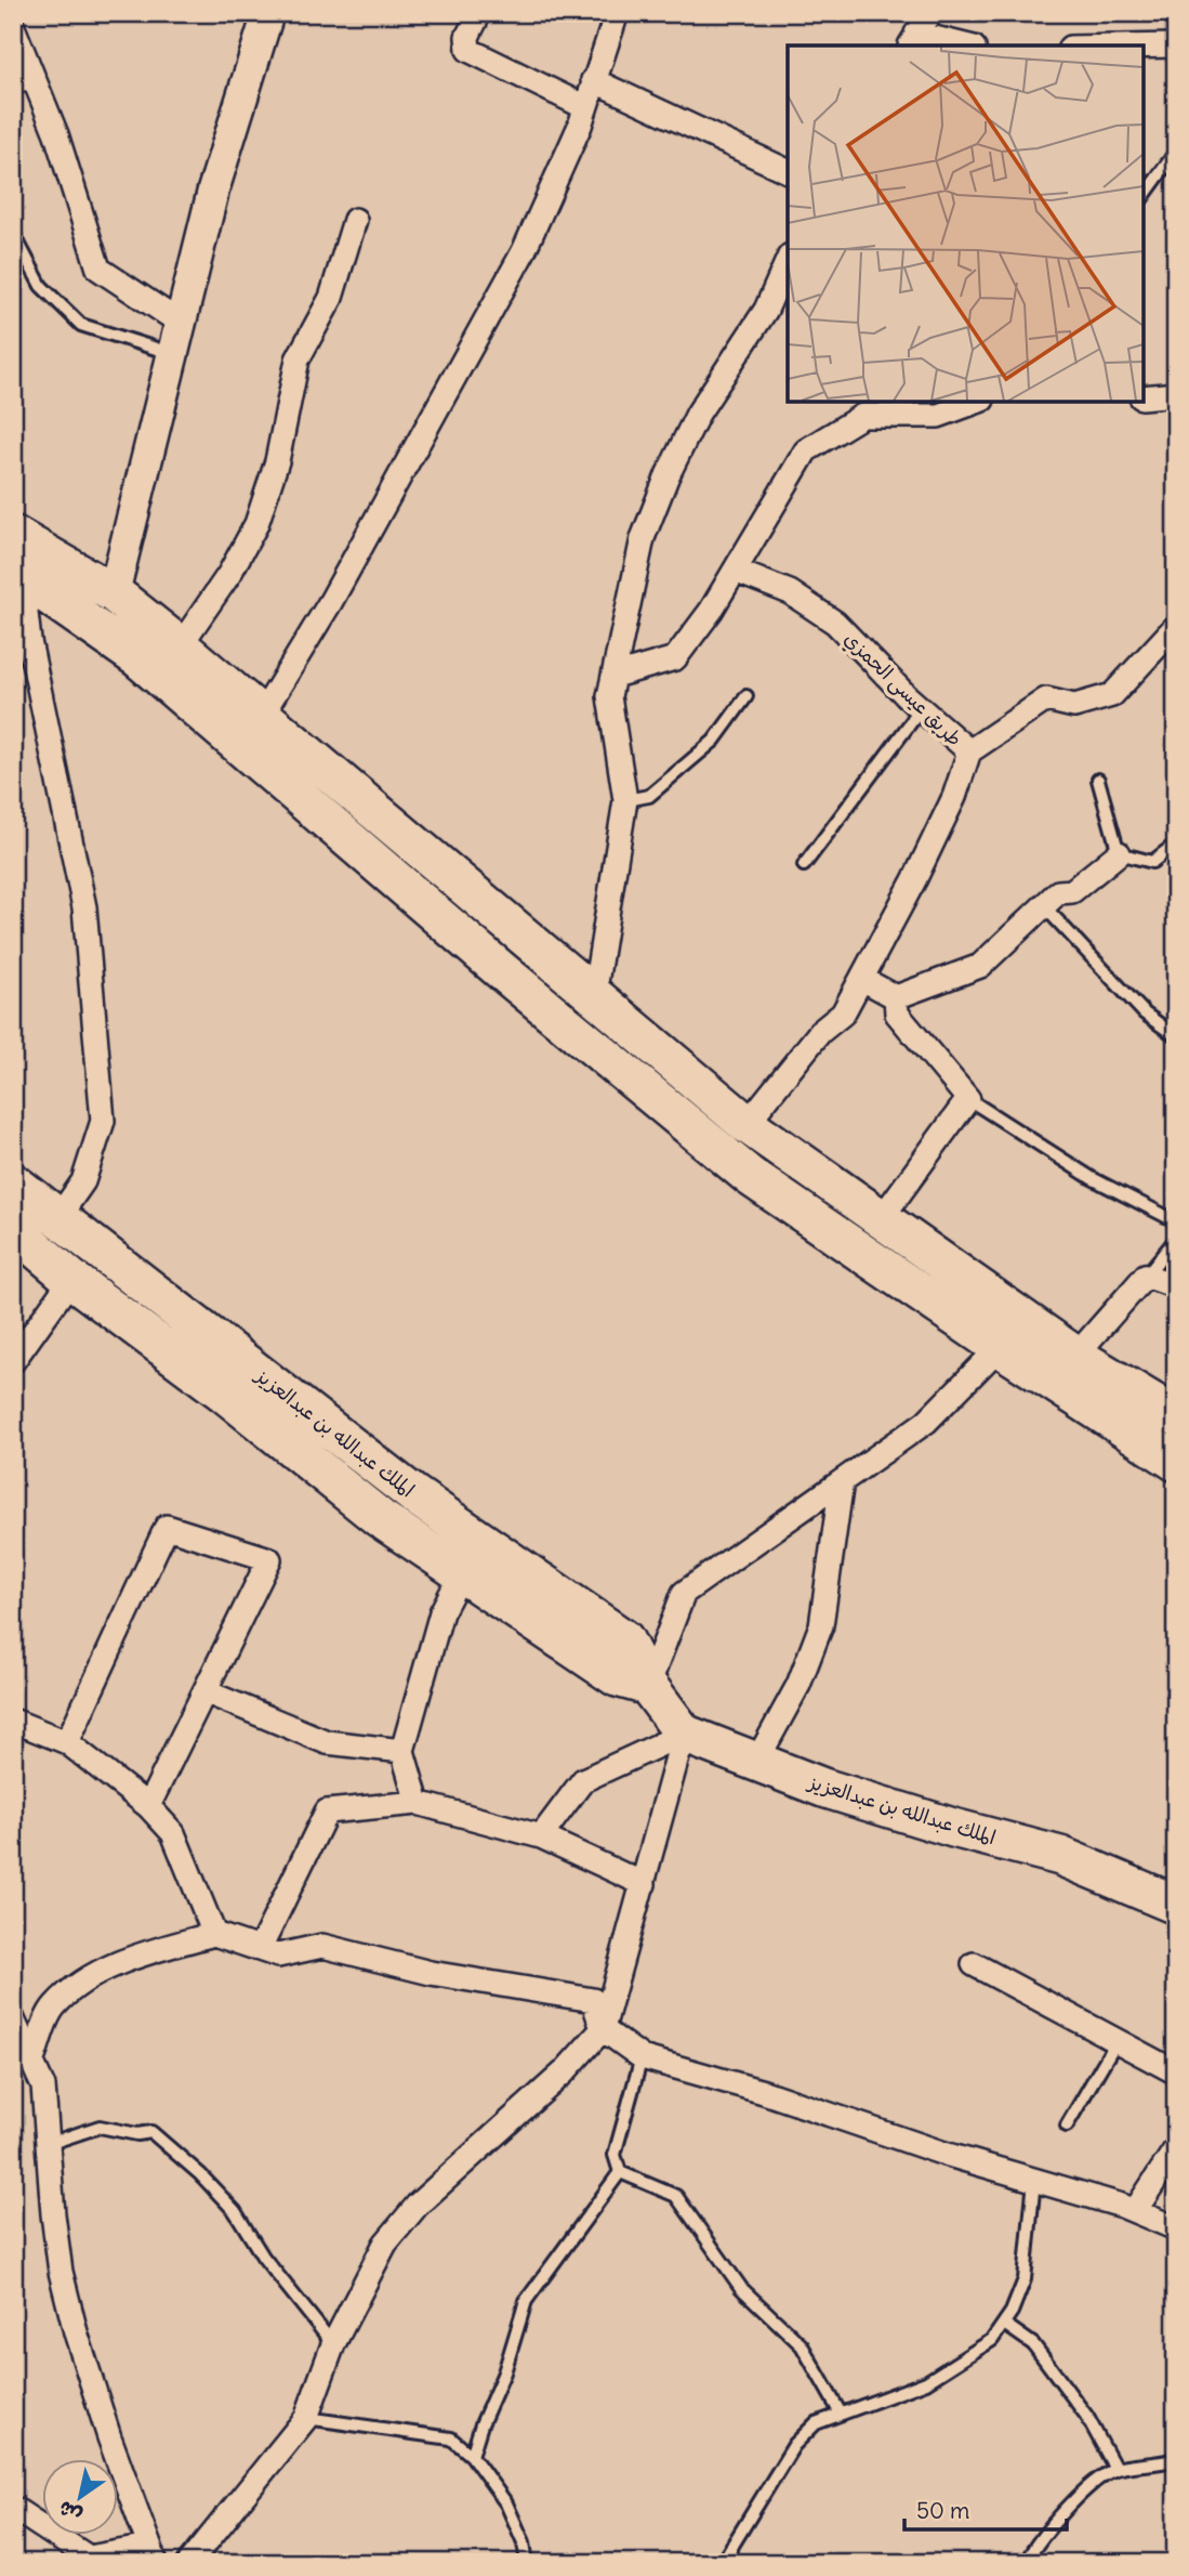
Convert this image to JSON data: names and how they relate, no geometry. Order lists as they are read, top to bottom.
{
  "streets": {
    "main road": ["الملك عبدالله بن عبدالعزيز"],
    "street": ["طريق عيسى الحمزي"]
  },
  "scale_bar": "50 m",
  "north": "bottom left"
}
